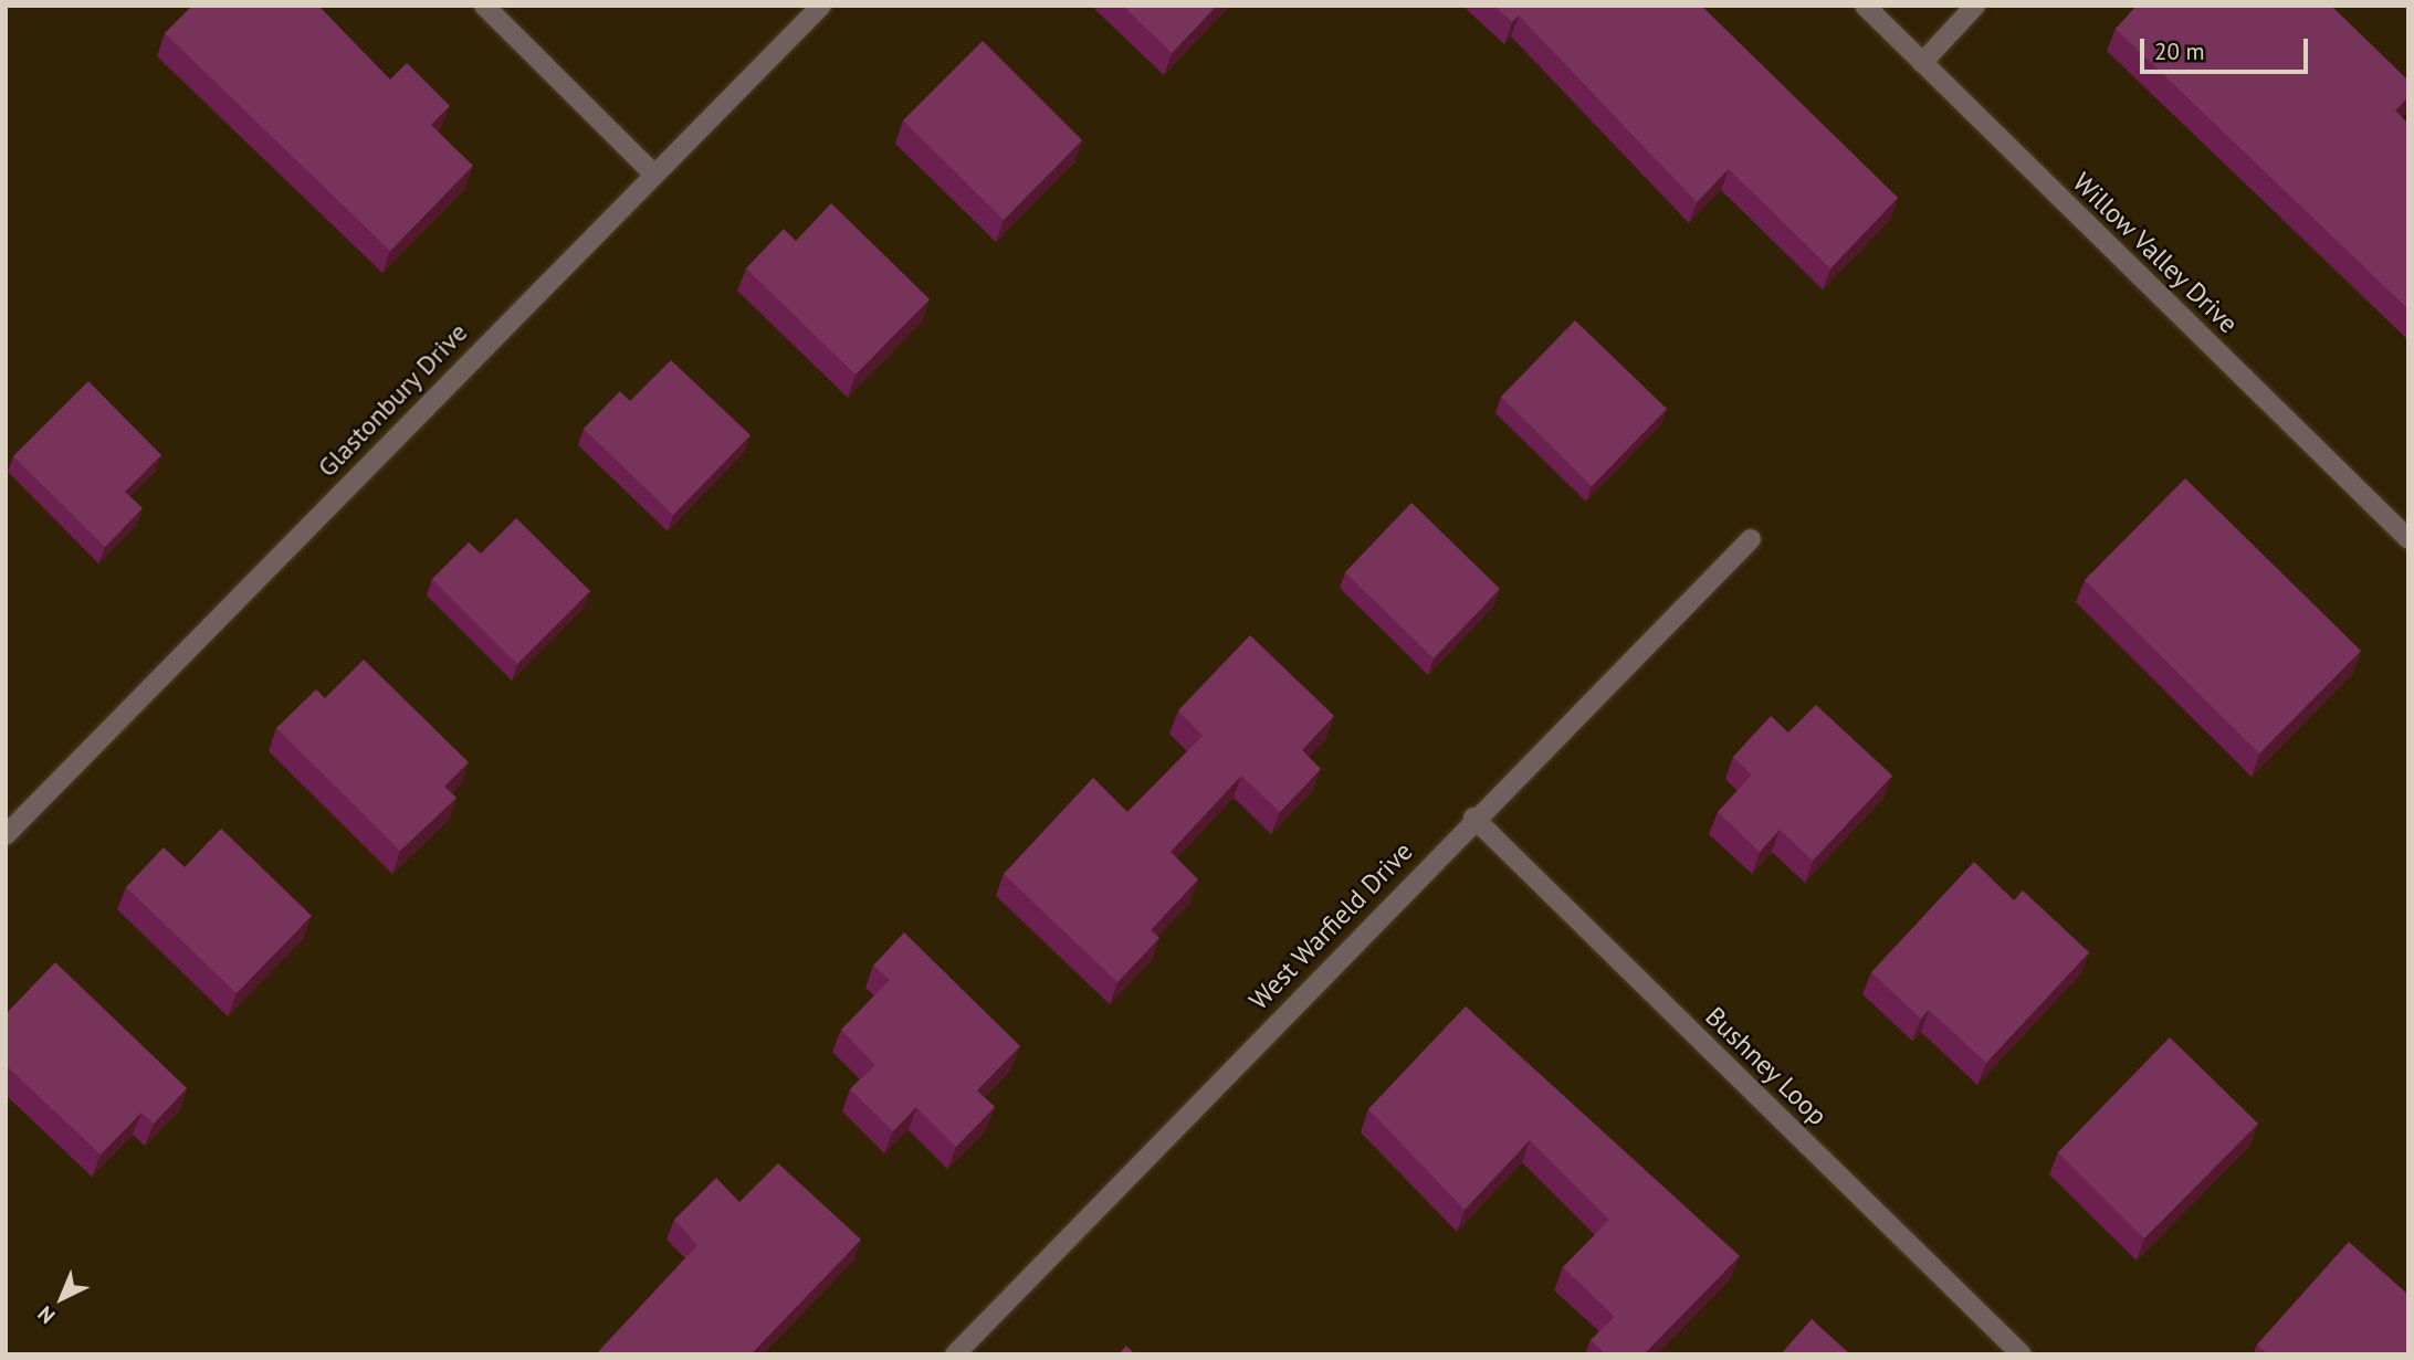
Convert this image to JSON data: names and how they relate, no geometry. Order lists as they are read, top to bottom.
{
  "streets": {
    "street": [
      "Willow Valley Drive",
      "Glastonbury Drive",
      "West Warfield Drive",
      "Bushney Loop"
    ]
  },
  "crossings": [
    ["West Warfield Drive", "Bushney Loop"]
  ],
  "scale_bar": "20 m",
  "north": "bottom left"
}
